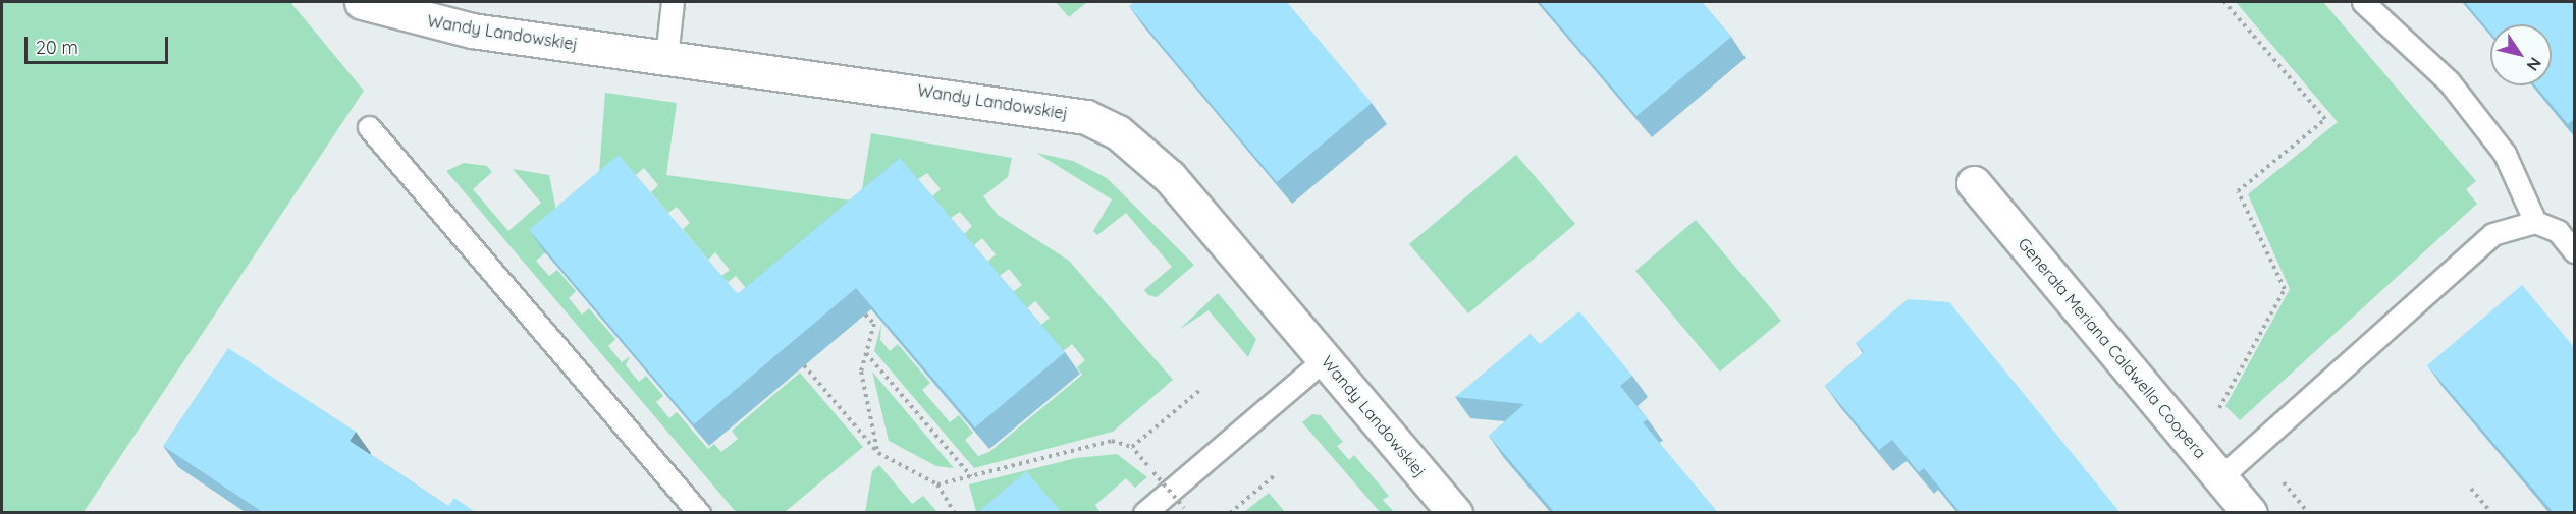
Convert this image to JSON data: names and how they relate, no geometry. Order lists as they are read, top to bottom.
{
  "streets": {
    "street": ["Wandy Landowskiej", "Generała Meriana Caldwella Coopera"]
  },
  "scale_bar": "20 m",
  "north": "bottom right"
}
